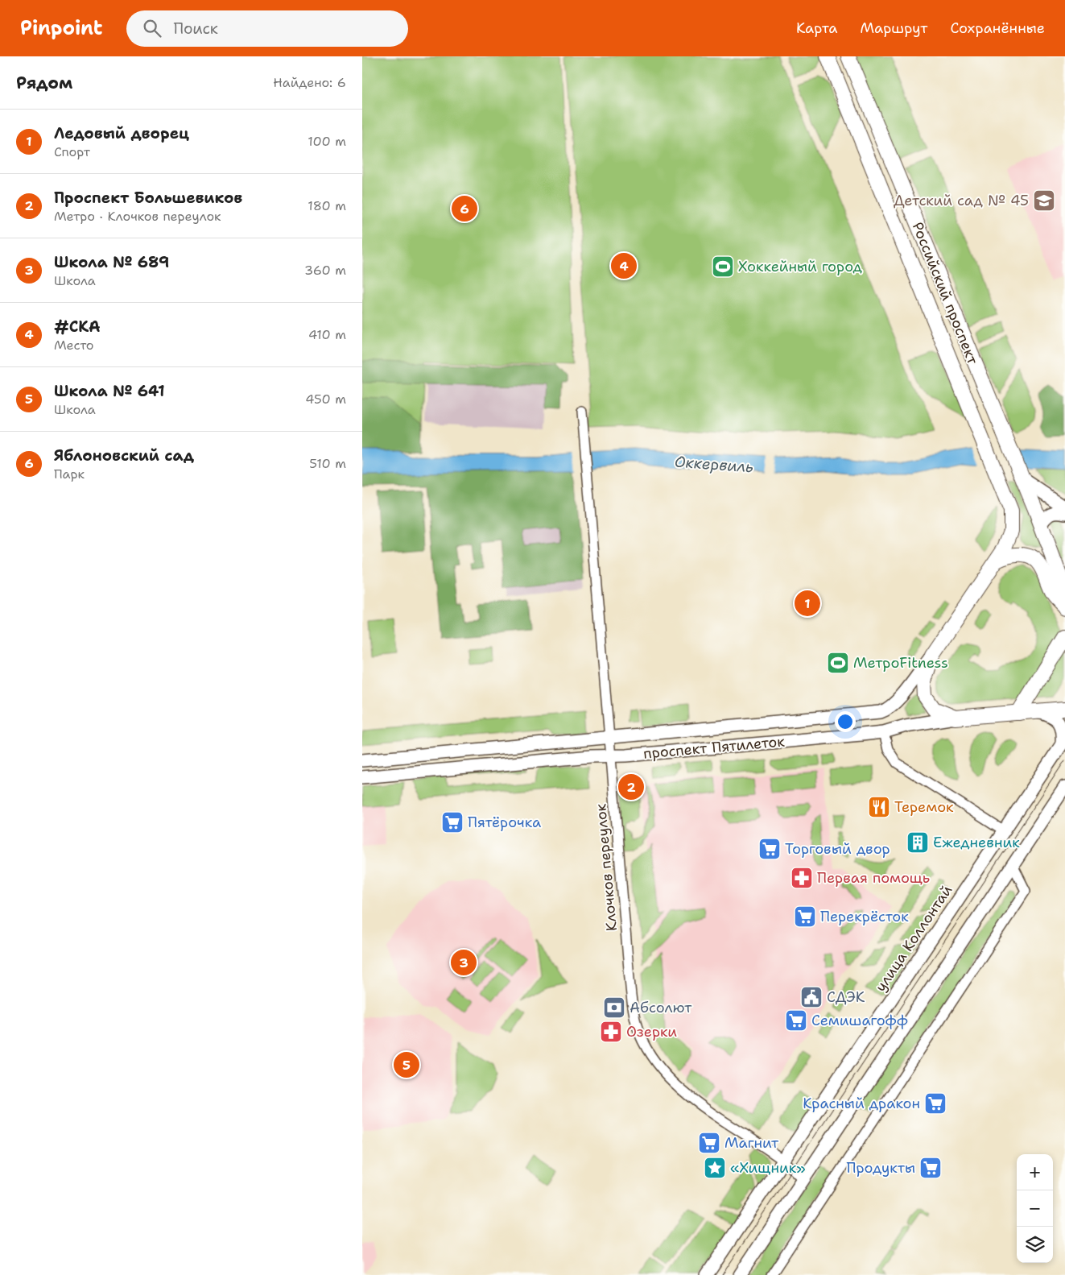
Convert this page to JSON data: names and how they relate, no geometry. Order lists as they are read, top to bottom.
{
  "streets": {
    "main road": ["Российский проспект", "проспект Пятилеток", "улица Коллонтай"],
    "street": ["Клочков переулок"]
  },
  "crossings": [
    ["проспект Пятилеток", "Клочков переулок"],
    ["Клочков переулок", "улица Коллонтай"]
  ],
  "water": ["Оккервиль"],
  "places": {
    "school or university": ["Детский сад № 45"],
    "sports": ["Хоккейный город", "МетроFitness"],
    "restaurant": ["Теремок"],
    "supermarket": [
      "Пятёрочка",
      "Торговый двор",
      "Перекрёсток",
      "Семишагофф",
      "Красный дракон",
      "Магнит",
      "Продукты"
    ],
    "building": ["Ежедневник"],
    "pharmacy": ["Первая помощь", "Озерки"],
    "public building": ["СДЭК"],
    "bank": ["Абсолют"],
    "place": ["«Хищник»"]
  },
  "page": {
    "header": "Pinpoint",
    "search": "Поиск",
    "nav": ["Карта", "Маршрут", "Сохранённые"],
    "heading": ["Рядом", "Найдено: 6"],
    "list": [
      {
        "mark": "1",
        "name": "Ледовый дворец",
        "note": "Спорт",
        "value": "100 m"
      },
      {
        "mark": "2",
        "name": "Проспект Большевиков",
        "note": "Метро · Клочков переулок",
        "value": "180 m"
      },
      {
        "mark": "3",
        "name": "Школа № 689",
        "note": "Школа",
        "value": "360 m"
      },
      {
        "mark": "4",
        "name": "#СКА",
        "note": "Место",
        "value": "410 m"
      },
      {
        "mark": "5",
        "name": "Школа № 641",
        "note": "Школа",
        "value": "450 m"
      },
      {
        "mark": "6",
        "name": "Яблоновский сад",
        "note": "Парк",
        "value": "510 m"
      }
    ],
    "pins": [
      "6",
      "4",
      "1",
      "2",
      "3",
      "5"
    ],
    "map_buttons": ["+", "−"]
  }
}
